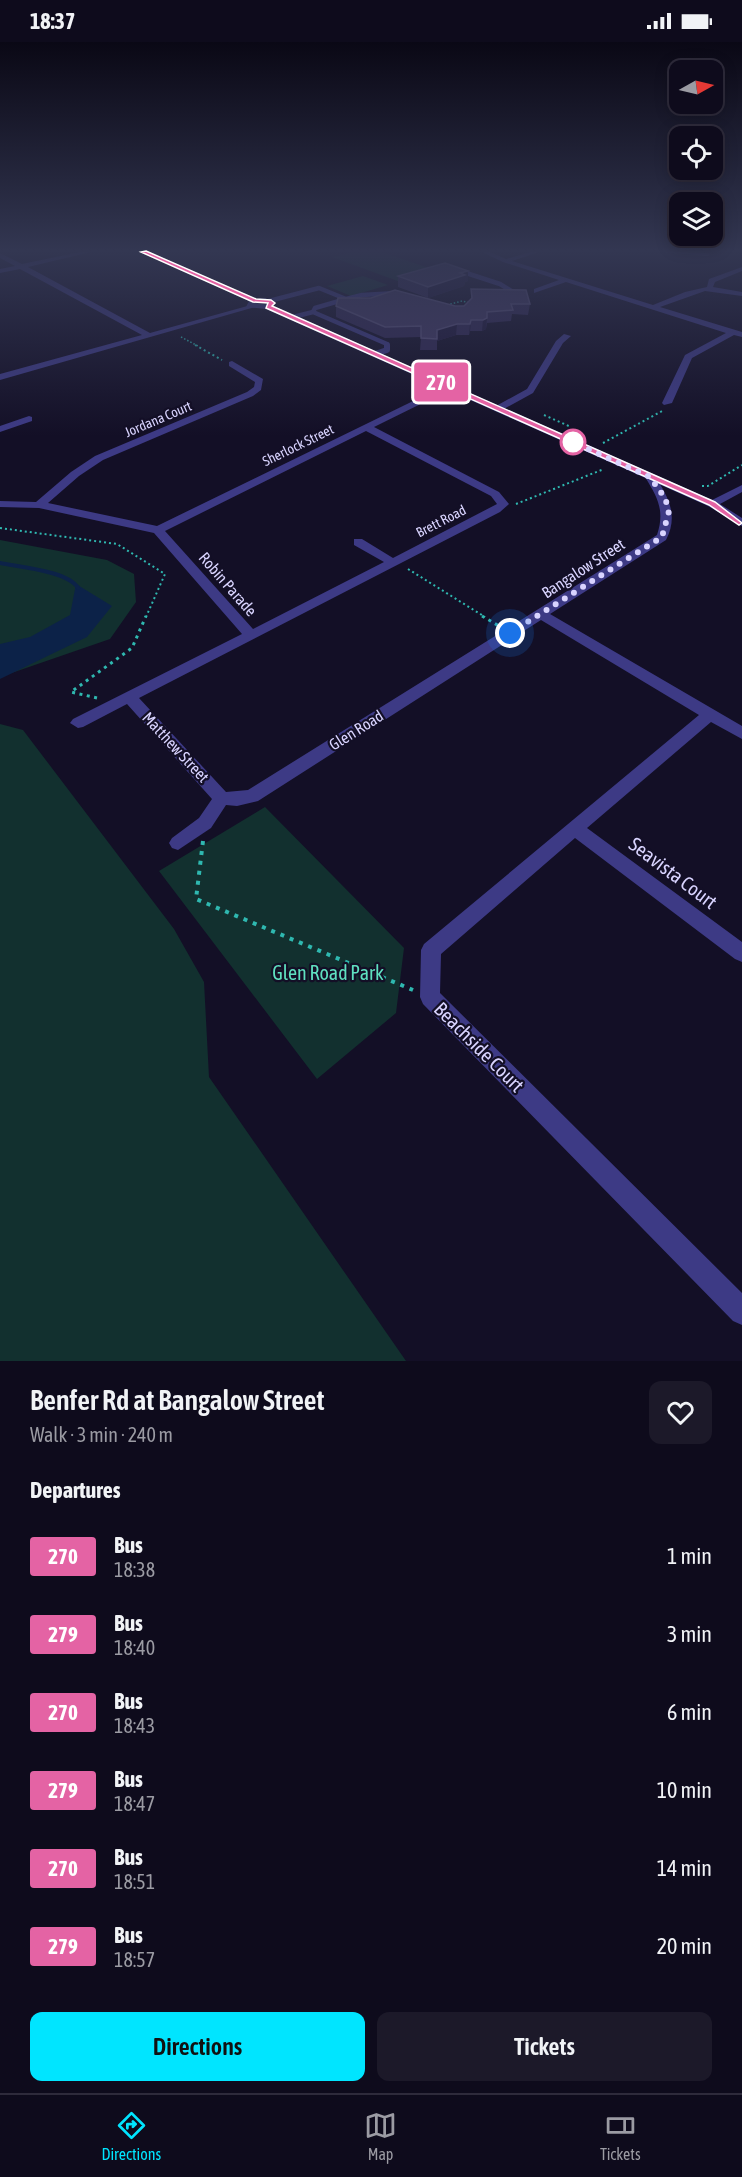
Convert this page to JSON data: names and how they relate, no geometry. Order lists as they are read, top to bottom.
{
  "streets": {
    "street": [
      "Jordana Court",
      "Sherlock Street",
      "Brett Road",
      "Bangalow Street",
      "Robin Parade",
      "Glen Road",
      "Matthew Street",
      "Seavista Court",
      "Beachside Court"
    ]
  },
  "crossings": [
    ["Sherlock Street", "Brett Road"],
    ["Sherlock Street", "Robin Parade"],
    ["Brett Road", "Robin Parade"],
    ["Bangalow Street", "Glen Road"],
    ["Bangalow Street", "Beachside Court"],
    ["Robin Parade", "Matthew Street"],
    ["Glen Road", "Matthew Street"],
    ["Seavista Court", "Beachside Court"]
  ],
  "parks": ["Glen Road Park"],
  "lines": ["bus line 270"],
  "north": "right",
  "page": {
    "status": "18:37",
    "on_map": "270",
    "heading": [
      ["Benfer Rd at Bangalow Street", "Walk · 3 min · 240 m"],
      "Departures"
    ],
    "list": [
      {
        "mark": "270",
        "name": "Bus",
        "note": "18:38",
        "value": "1 min"
      },
      {
        "mark": "279",
        "name": "Bus",
        "note": "18:40",
        "value": "3 min"
      },
      {
        "mark": "270",
        "name": "Bus",
        "note": "18:43",
        "value": "6 min"
      },
      {
        "mark": "279",
        "name": "Bus",
        "note": "18:47",
        "value": "10 min"
      },
      {
        "mark": "270",
        "name": "Bus",
        "note": "18:51",
        "value": "14 min"
      },
      {
        "mark": "279",
        "name": "Bus",
        "note": "18:57",
        "value": "20 min"
      }
    ],
    "buttons": ["Directions", "Tickets"],
    "tabs": ["Directions", "Map", "Tickets"]
  }
}
